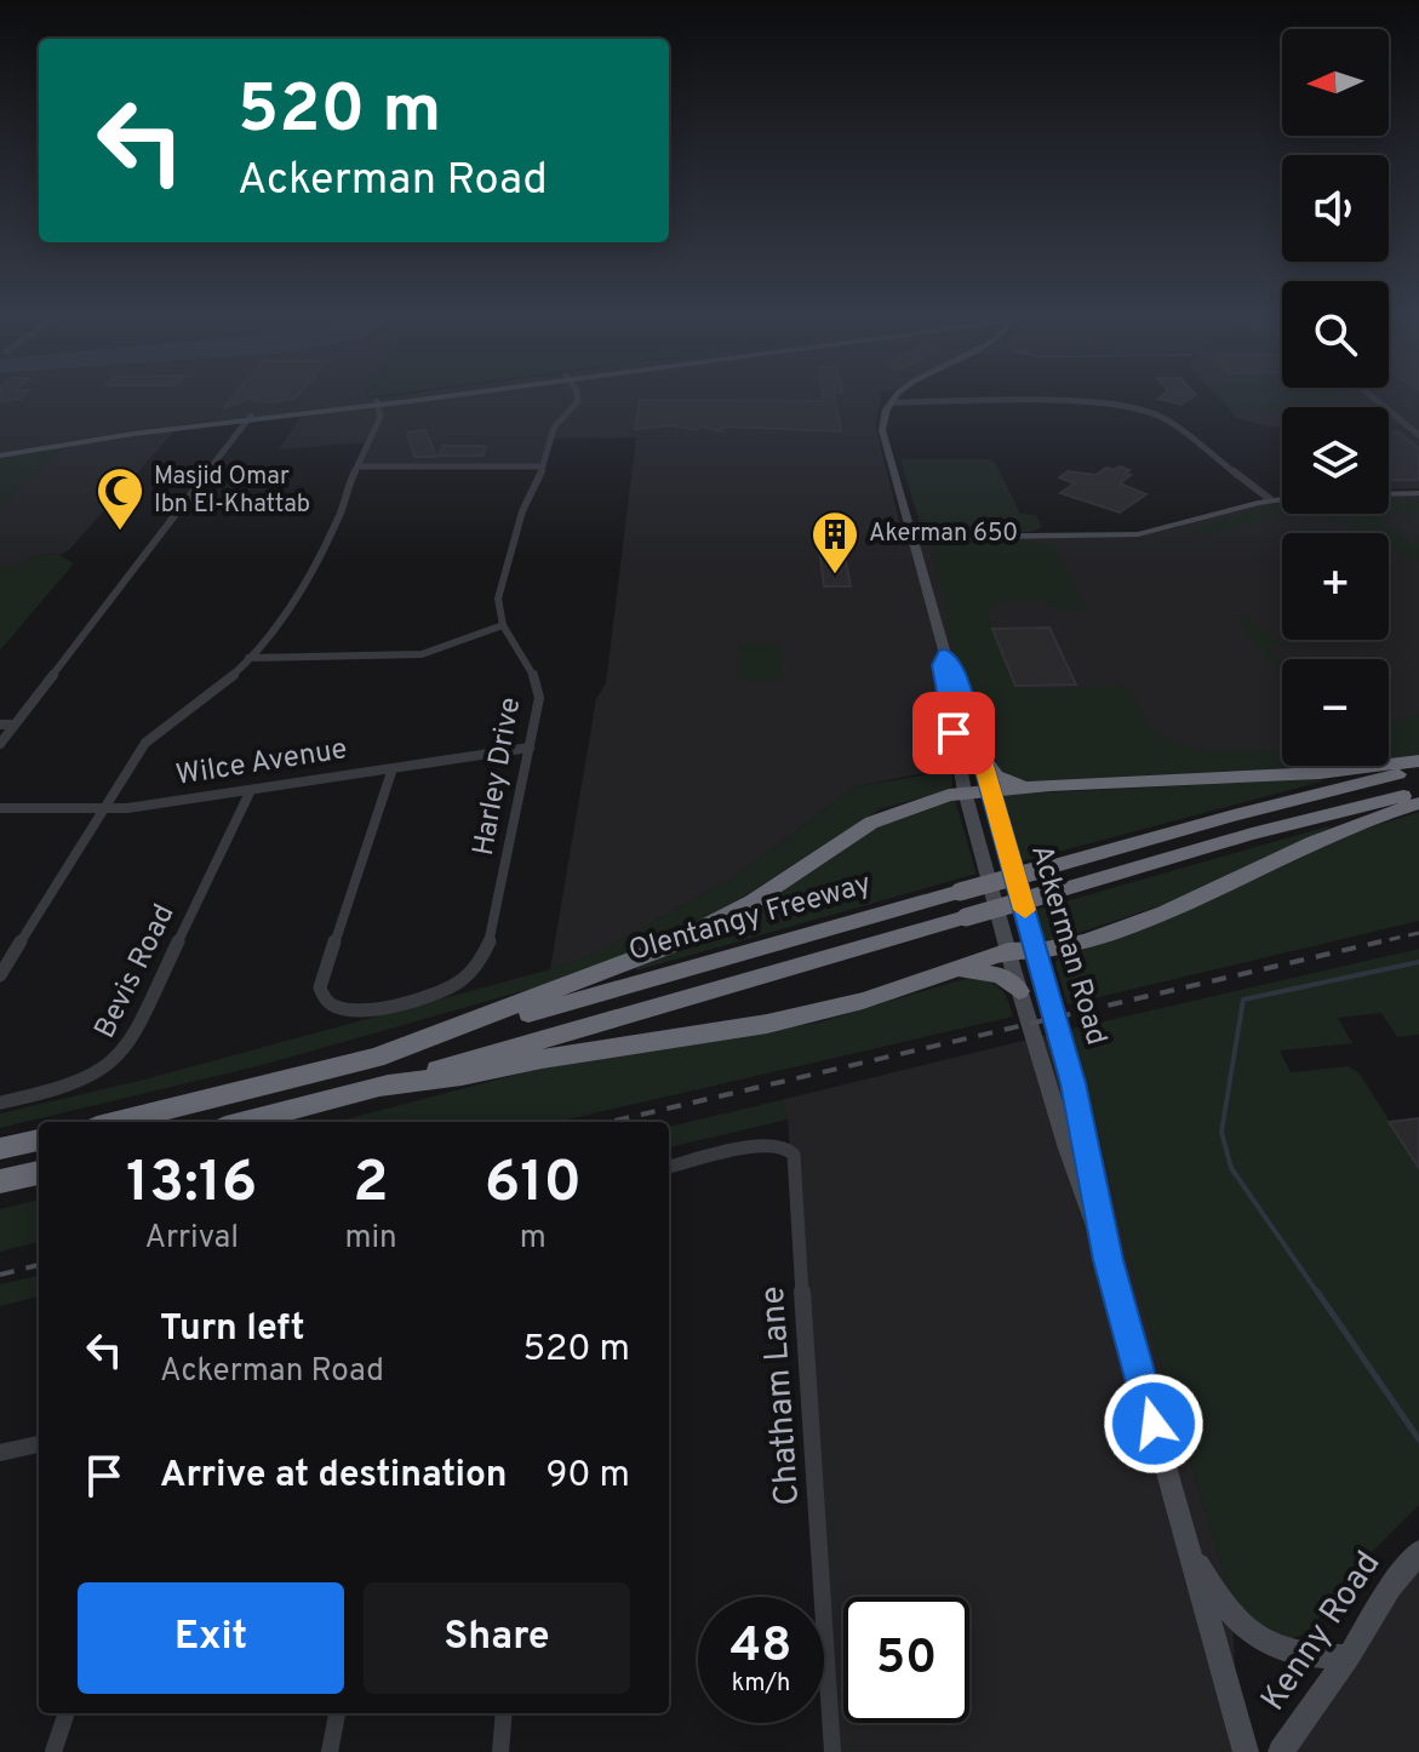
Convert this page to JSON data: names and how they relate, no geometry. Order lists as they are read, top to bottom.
{
  "streets": {
    "highway": ["Olentangy Freeway"],
    "main road": ["Ackerman Road", "Kenny Road"],
    "street": [
      "Wilce Avenue",
      "Harley Drive",
      "Bevis Road",
      "Chatham Lane"
    ]
  },
  "crossings": [
    ["Wilce Avenue", "Harley Drive"],
    ["Wilce Avenue", "Bevis Road"]
  ],
  "places": {
    "mosque": ["Masjid Omar Ibn El-Khattab"],
    "building": ["Akerman 650"]
  },
  "north": "left",
  "page": {
    "map_buttons": ["+", "−"],
    "turn": ["520 m", "Ackerman Road"],
    "eta": [
      "13:16",
      "Arrival",
      "2",
      "min",
      "610",
      "m"
    ],
    "list": [
      {
        "name": "Turn left",
        "note": "Ackerman Road",
        "value": "520 m"
      },
      {
        "name": "Arrive at destination",
        "value": "90 m"
      }
    ],
    "buttons": ["Exit", "Share"],
    "speed": "48 km/h",
    "limit": "50"
  }
}
